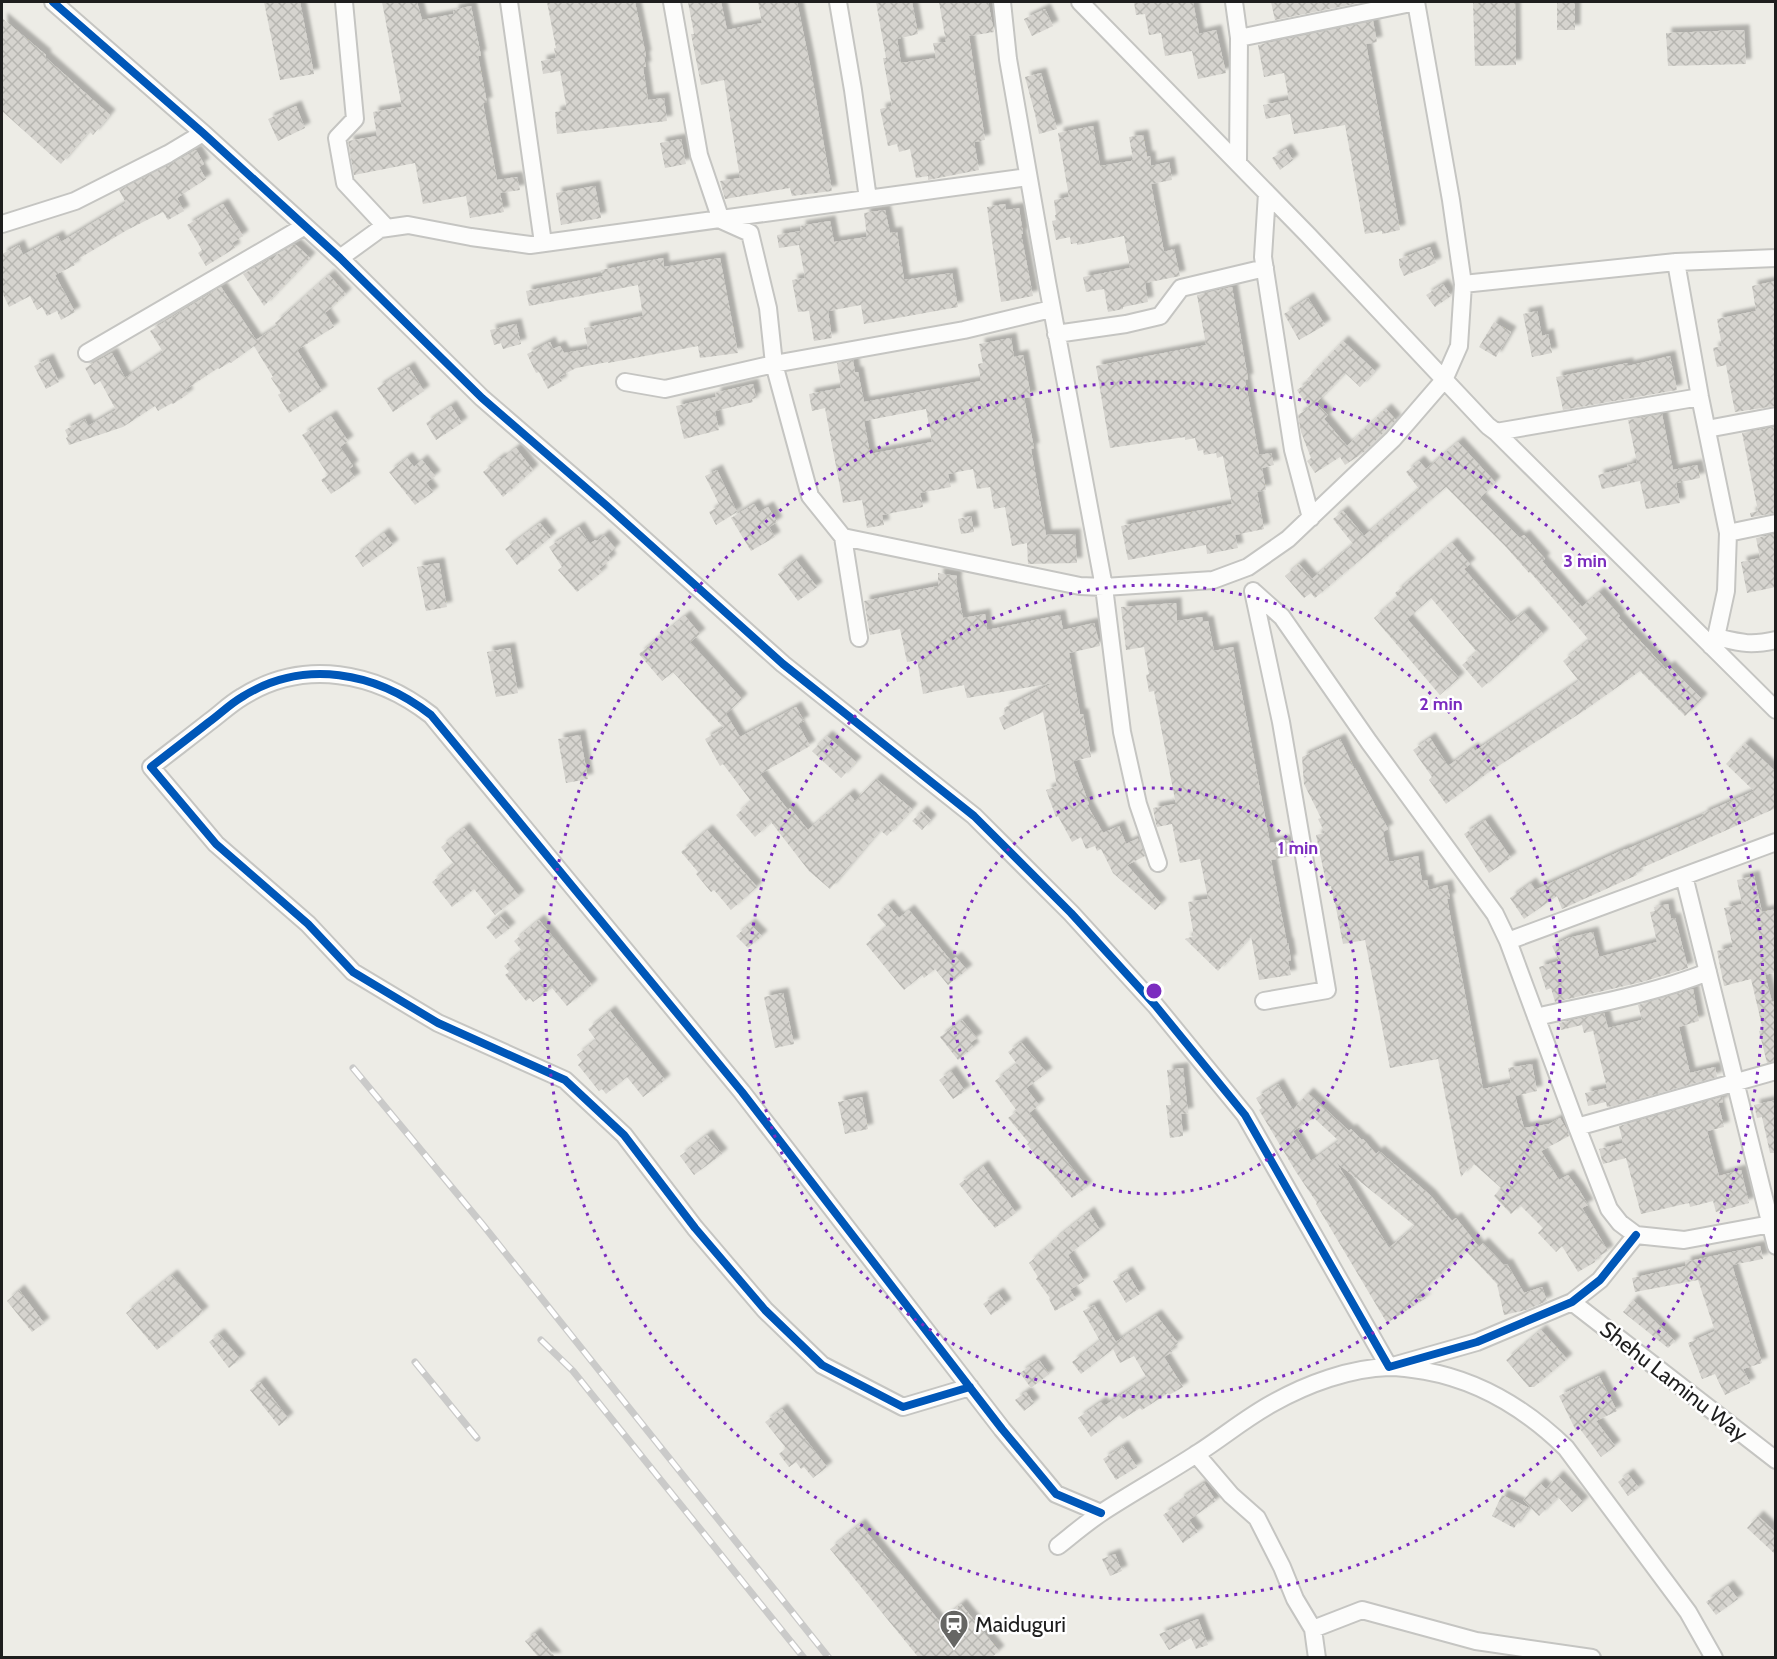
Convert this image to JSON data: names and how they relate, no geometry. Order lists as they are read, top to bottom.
{
  "streets": {
    "street": ["Shehu Laminu Way"]
  },
  "places": {
    "station": ["Maiduguri"]
  },
  "rings": ["3 min", "2 min", "1 min"]
}
